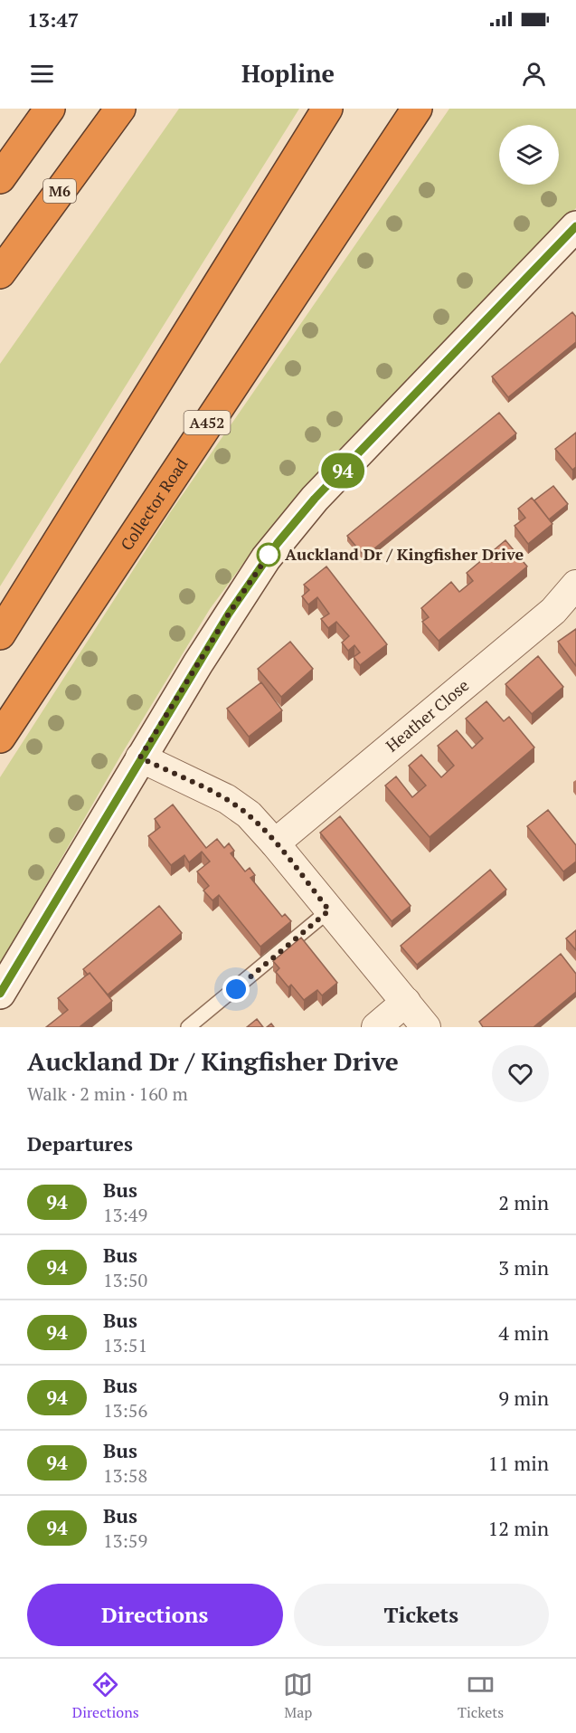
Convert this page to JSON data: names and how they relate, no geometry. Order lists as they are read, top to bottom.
{
  "streets": {
    "highway": ["M6", "A452", "Collector Road"],
    "street": ["Heather Close"]
  },
  "places": ["Auckland Dr / Kingfisher Drive"],
  "lines": ["bus line 94"],
  "page": {
    "status": "13:47",
    "header": "Hopline",
    "on_map": "94",
    "heading": [
      ["Auckland Dr / Kingfisher Drive", "Walk · 2 min · 160 m"],
      "Departures"
    ],
    "list": [
      {
        "mark": "94",
        "name": "Bus",
        "note": "13:49",
        "value": "2 min"
      },
      {
        "mark": "94",
        "name": "Bus",
        "note": "13:50",
        "value": "3 min"
      },
      {
        "mark": "94",
        "name": "Bus",
        "note": "13:51",
        "value": "4 min"
      },
      {
        "mark": "94",
        "name": "Bus",
        "note": "13:56",
        "value": "9 min"
      },
      {
        "mark": "94",
        "name": "Bus",
        "note": "13:58",
        "value": "11 min"
      },
      {
        "mark": "94",
        "name": "Bus",
        "note": "13:59",
        "value": "12 min"
      }
    ],
    "buttons": ["Directions", "Tickets"],
    "tabs": ["Directions", "Map", "Tickets"]
  }
}
